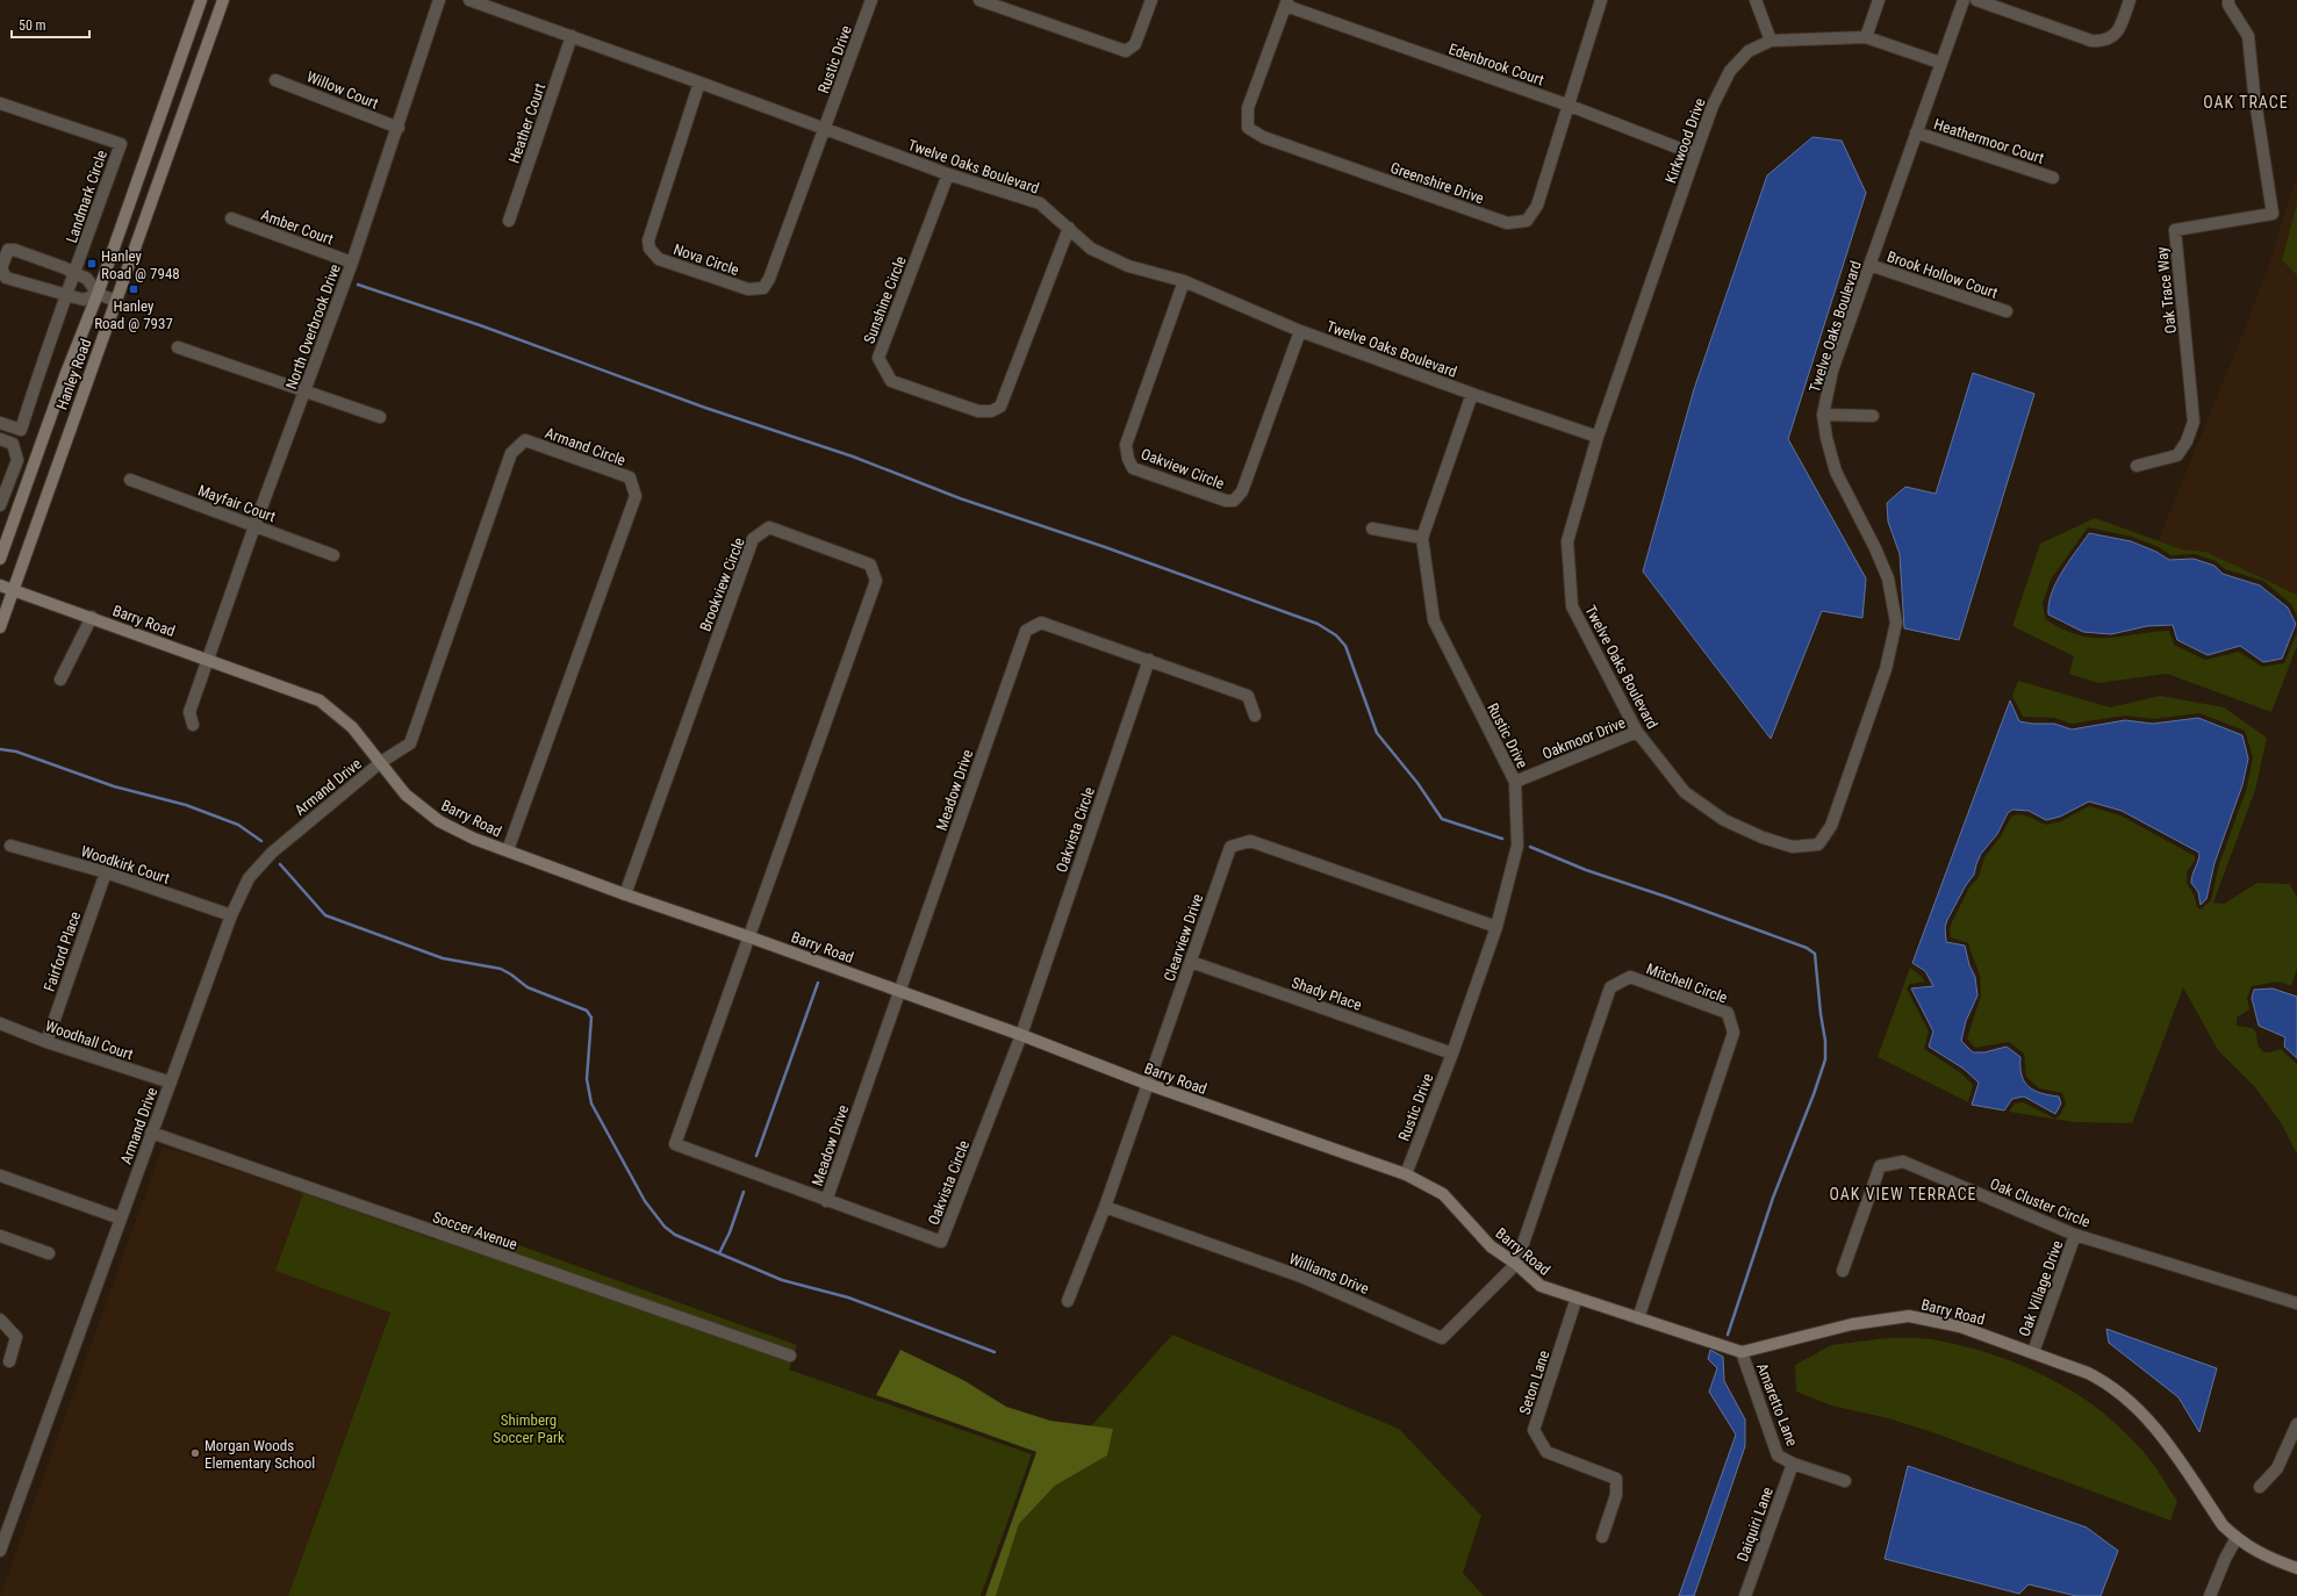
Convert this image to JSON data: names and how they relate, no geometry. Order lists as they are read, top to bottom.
{
  "streets": {
    "street": [
      "Rustic Drive",
      "Edenbrook Court",
      "Willow Court",
      "Heather Court",
      "Kirkwood Drive",
      "Heathermoor Court",
      "Twelve Oaks Boulevard",
      "Greenshire Drive",
      "Landmark Circle",
      "Amber Court",
      "Nova Circle",
      "Brook Hollow Court",
      "Oak Trace Way",
      "Sunshine Circle",
      "North Overbrook Drive",
      "Hanley Road",
      "Armand Circle",
      "Oakview Circle",
      "Mayfair Court",
      "Brookview Circle",
      "Barry Road",
      "Oakmoor Drive",
      "Armand Drive",
      "Meadow Drive",
      "Oakvista Circle",
      "Woodkirk Court",
      "Clearview Drive",
      "Fairford Place",
      "Mitchell Circle",
      "Shady Place",
      "Woodhall Court",
      "Oak Cluster Circle",
      "Soccer Avenue",
      "Williams Drive",
      "Oak Village Drive",
      "Seton Lane",
      "Amaretto Lane",
      "Daiquiri Lane"
    ]
  },
  "crossings": [
    ["Rustic Drive", "Twelve Oaks Boulevard"],
    ["Rustic Drive", "Nova Circle"],
    ["Rustic Drive", "Barry Road"],
    ["Rustic Drive", "Oakmoor Drive"],
    ["Rustic Drive", "Clearview Drive"],
    ["Rustic Drive", "Shady Place"],
    ["Edenbrook Court", "Kirkwood Drive"],
    ["Edenbrook Court", "Greenshire Drive"],
    ["Willow Court", "North Overbrook Drive"],
    ["Heather Court", "Twelve Oaks Boulevard"],
    ["Kirkwood Drive", "Twelve Oaks Boulevard"],
    ["Heathermoor Court", "Twelve Oaks Boulevard"],
    ["Twelve Oaks Boulevard", "Nova Circle"],
    ["Twelve Oaks Boulevard", "Brook Hollow Court"],
    ["Twelve Oaks Boulevard", "Sunshine Circle"],
    ["Twelve Oaks Boulevard", "Oakview Circle"],
    ["Twelve Oaks Boulevard", "Oakmoor Drive"],
    ["Amber Court", "North Overbrook Drive"],
    ["North Overbrook Drive", "Mayfair Court"],
    ["North Overbrook Drive", "Barry Road"],
    ["Hanley Road", "Barry Road"],
    ["Armand Circle", "Barry Road"],
    ["Armand Circle", "Armand Drive"],
    ["Brookview Circle", "Barry Road"],
    ["Brookview Circle", "Oakvista Circle"],
    ["Barry Road", "Armand Drive"],
    ["Barry Road", "Meadow Drive"],
    ["Barry Road", "Oakvista Circle"],
    ["Barry Road", "Clearview Drive"],
    ["Barry Road", "Mitchell Circle"],
    ["Barry Road", "Williams Drive"],
    ["Barry Road", "Oak Village Drive"],
    ["Barry Road", "Seton Lane"],
    ["Barry Road", "Amaretto Lane"],
    ["Armand Drive", "Woodkirk Court"],
    ["Armand Drive", "Woodhall Court"],
    ["Armand Drive", "Soccer Avenue"],
    ["Meadow Drive", "Oakvista Circle"],
    ["Woodkirk Court", "Fairford Place"],
    ["Clearview Drive", "Shady Place"],
    ["Clearview Drive", "Williams Drive"],
    ["Fairford Place", "Woodhall Court"],
    ["Mitchell Circle", "Williams Drive"],
    ["Oak Cluster Circle", "Oak Village Drive"],
    ["Amaretto Lane", "Daiquiri Lane"]
  ],
  "districts": ["OAK TRACE", "OAK VIEW TERRACE"],
  "parks": ["Shimberg Soccer Park"],
  "places": {
    "transit": ["Hanley Road @ 7948", "Hanley Road @ 7937"],
    "other": ["Morgan Woods Elementary School"]
  },
  "scale_bar": "50 m"
}
